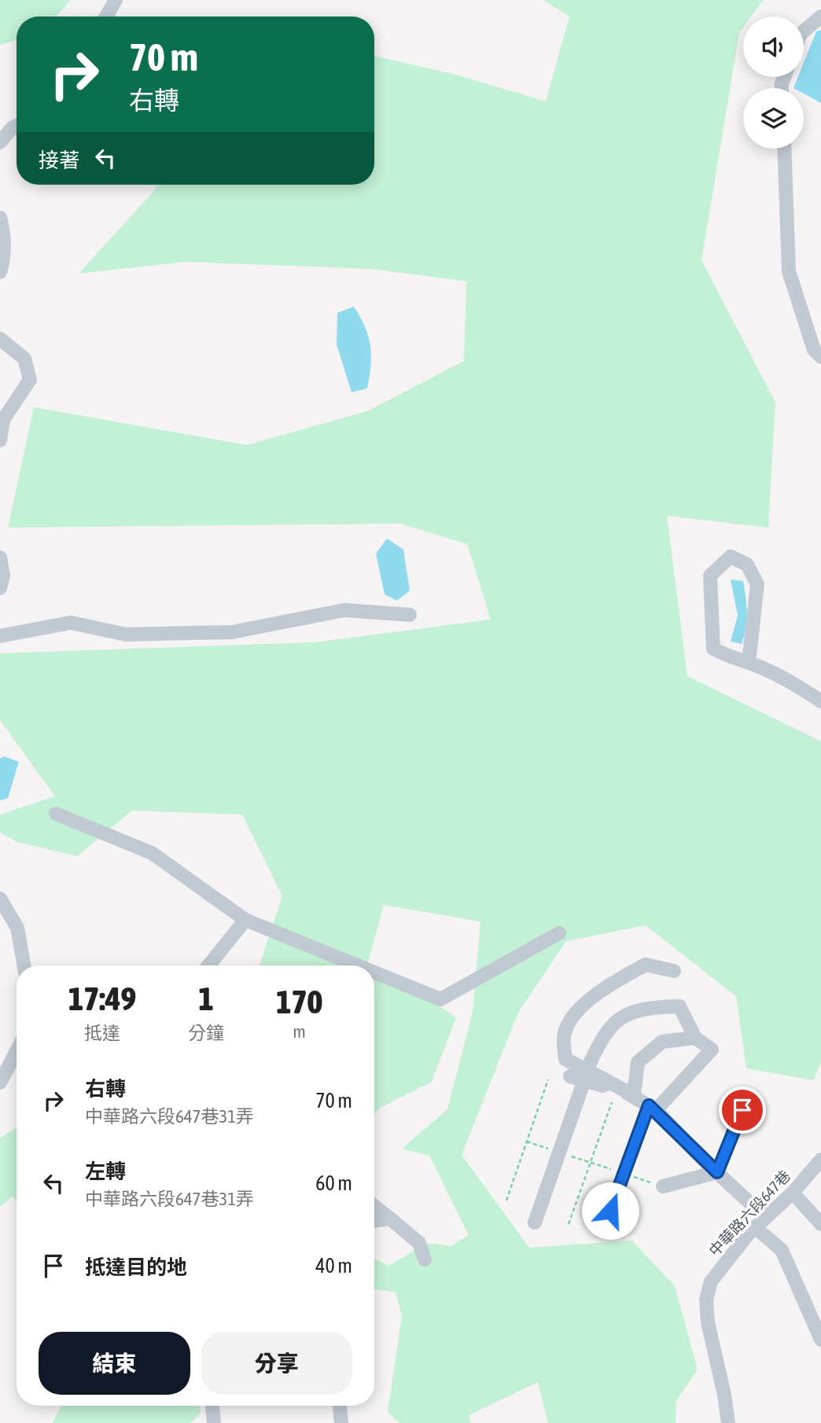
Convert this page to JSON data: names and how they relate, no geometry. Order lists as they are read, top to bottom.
{
  "streets": {
    "street": ["中華路六段647巷"]
  },
  "page": {
    "turn": ["70 m", "右轉"],
    "then": "接著",
    "eta": [
      "17:49",
      "抵達",
      "1",
      "分鐘",
      "170",
      "m"
    ],
    "list": [
      {
        "name": "右轉",
        "note": "中華路六段647巷31弄",
        "value": "70 m"
      },
      {
        "name": "左轉",
        "note": "中華路六段647巷31弄",
        "value": "60 m"
      },
      {
        "name": "抵達目的地",
        "value": "40 m"
      }
    ],
    "buttons": ["結束", "分享"]
  }
}
